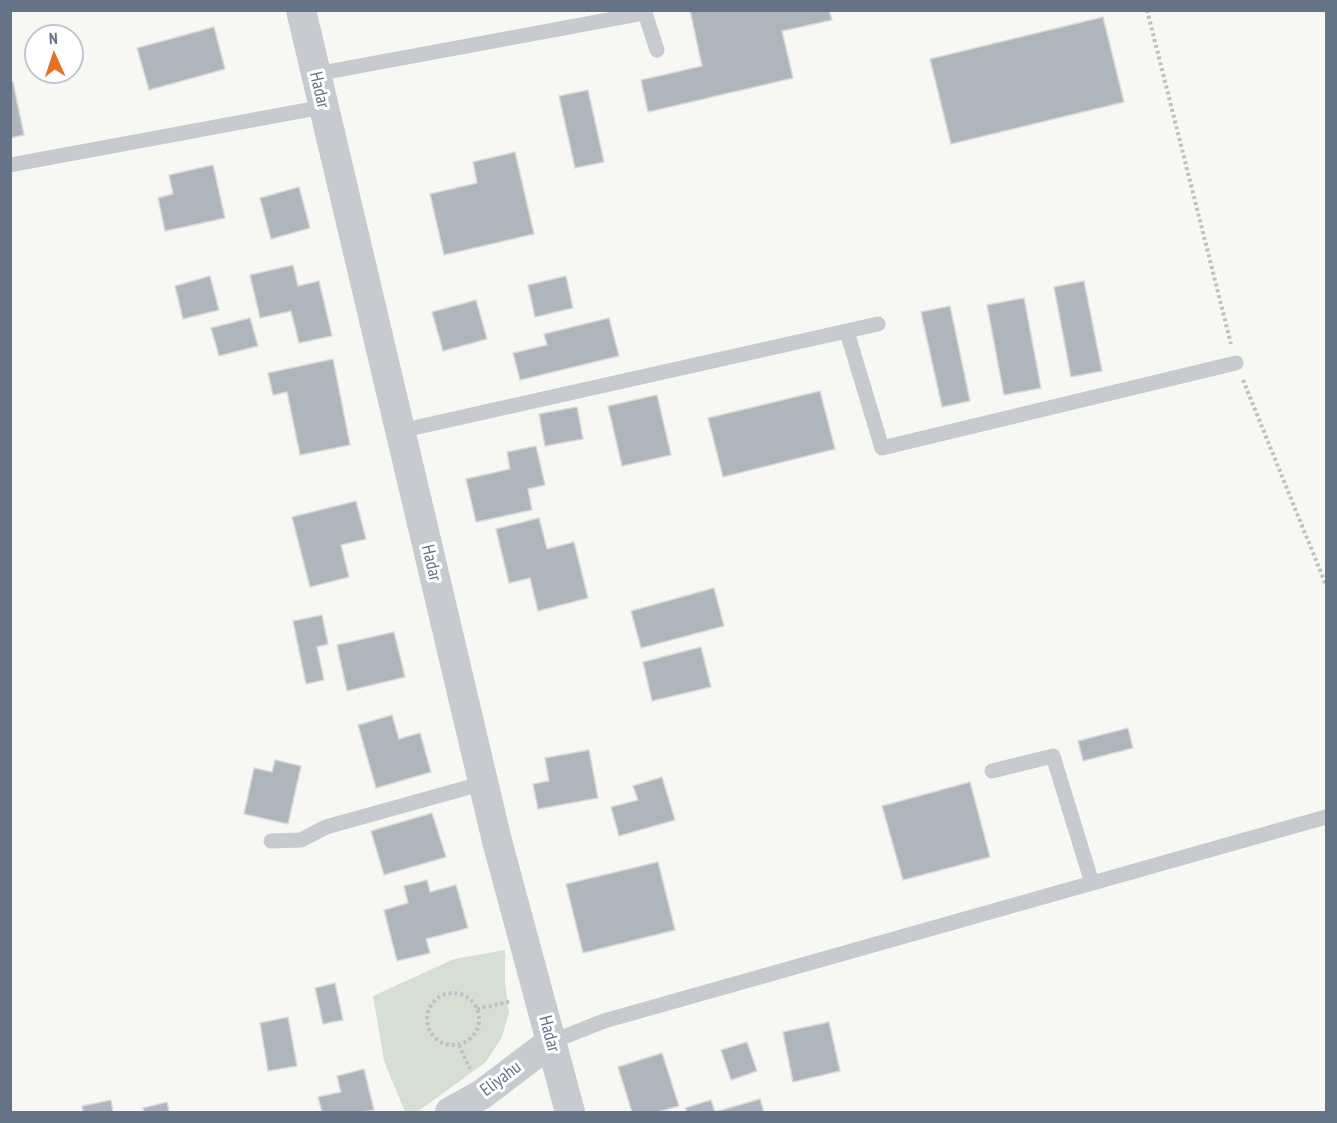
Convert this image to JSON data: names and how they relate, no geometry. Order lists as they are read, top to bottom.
{
  "streets": {
    "street": ["Hadar", "Eliyahu"]
  },
  "crossings": [
    ["Hadar", "Eliyahu"]
  ],
  "north": "top"
}
